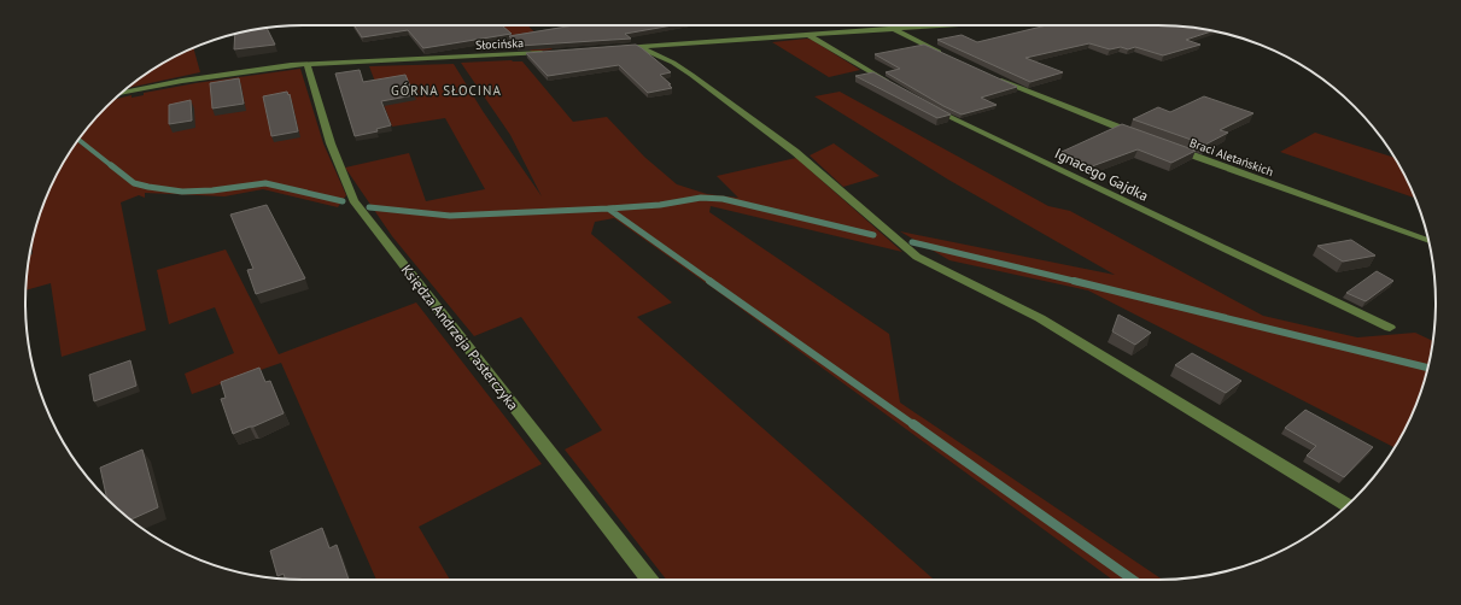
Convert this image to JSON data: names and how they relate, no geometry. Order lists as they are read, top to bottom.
{
  "streets": {
    "street": [
      "Słocińska",
      "Braci Aletańskich",
      "Ignacego Gajdka",
      "Księdza Andrzeja Pasterczyka"
    ]
  },
  "crossings": [
    ["Słocińska", "Księdza Andrzeja Pasterczyka"]
  ],
  "districts": ["GÓRNA SŁOCINA"]
}
